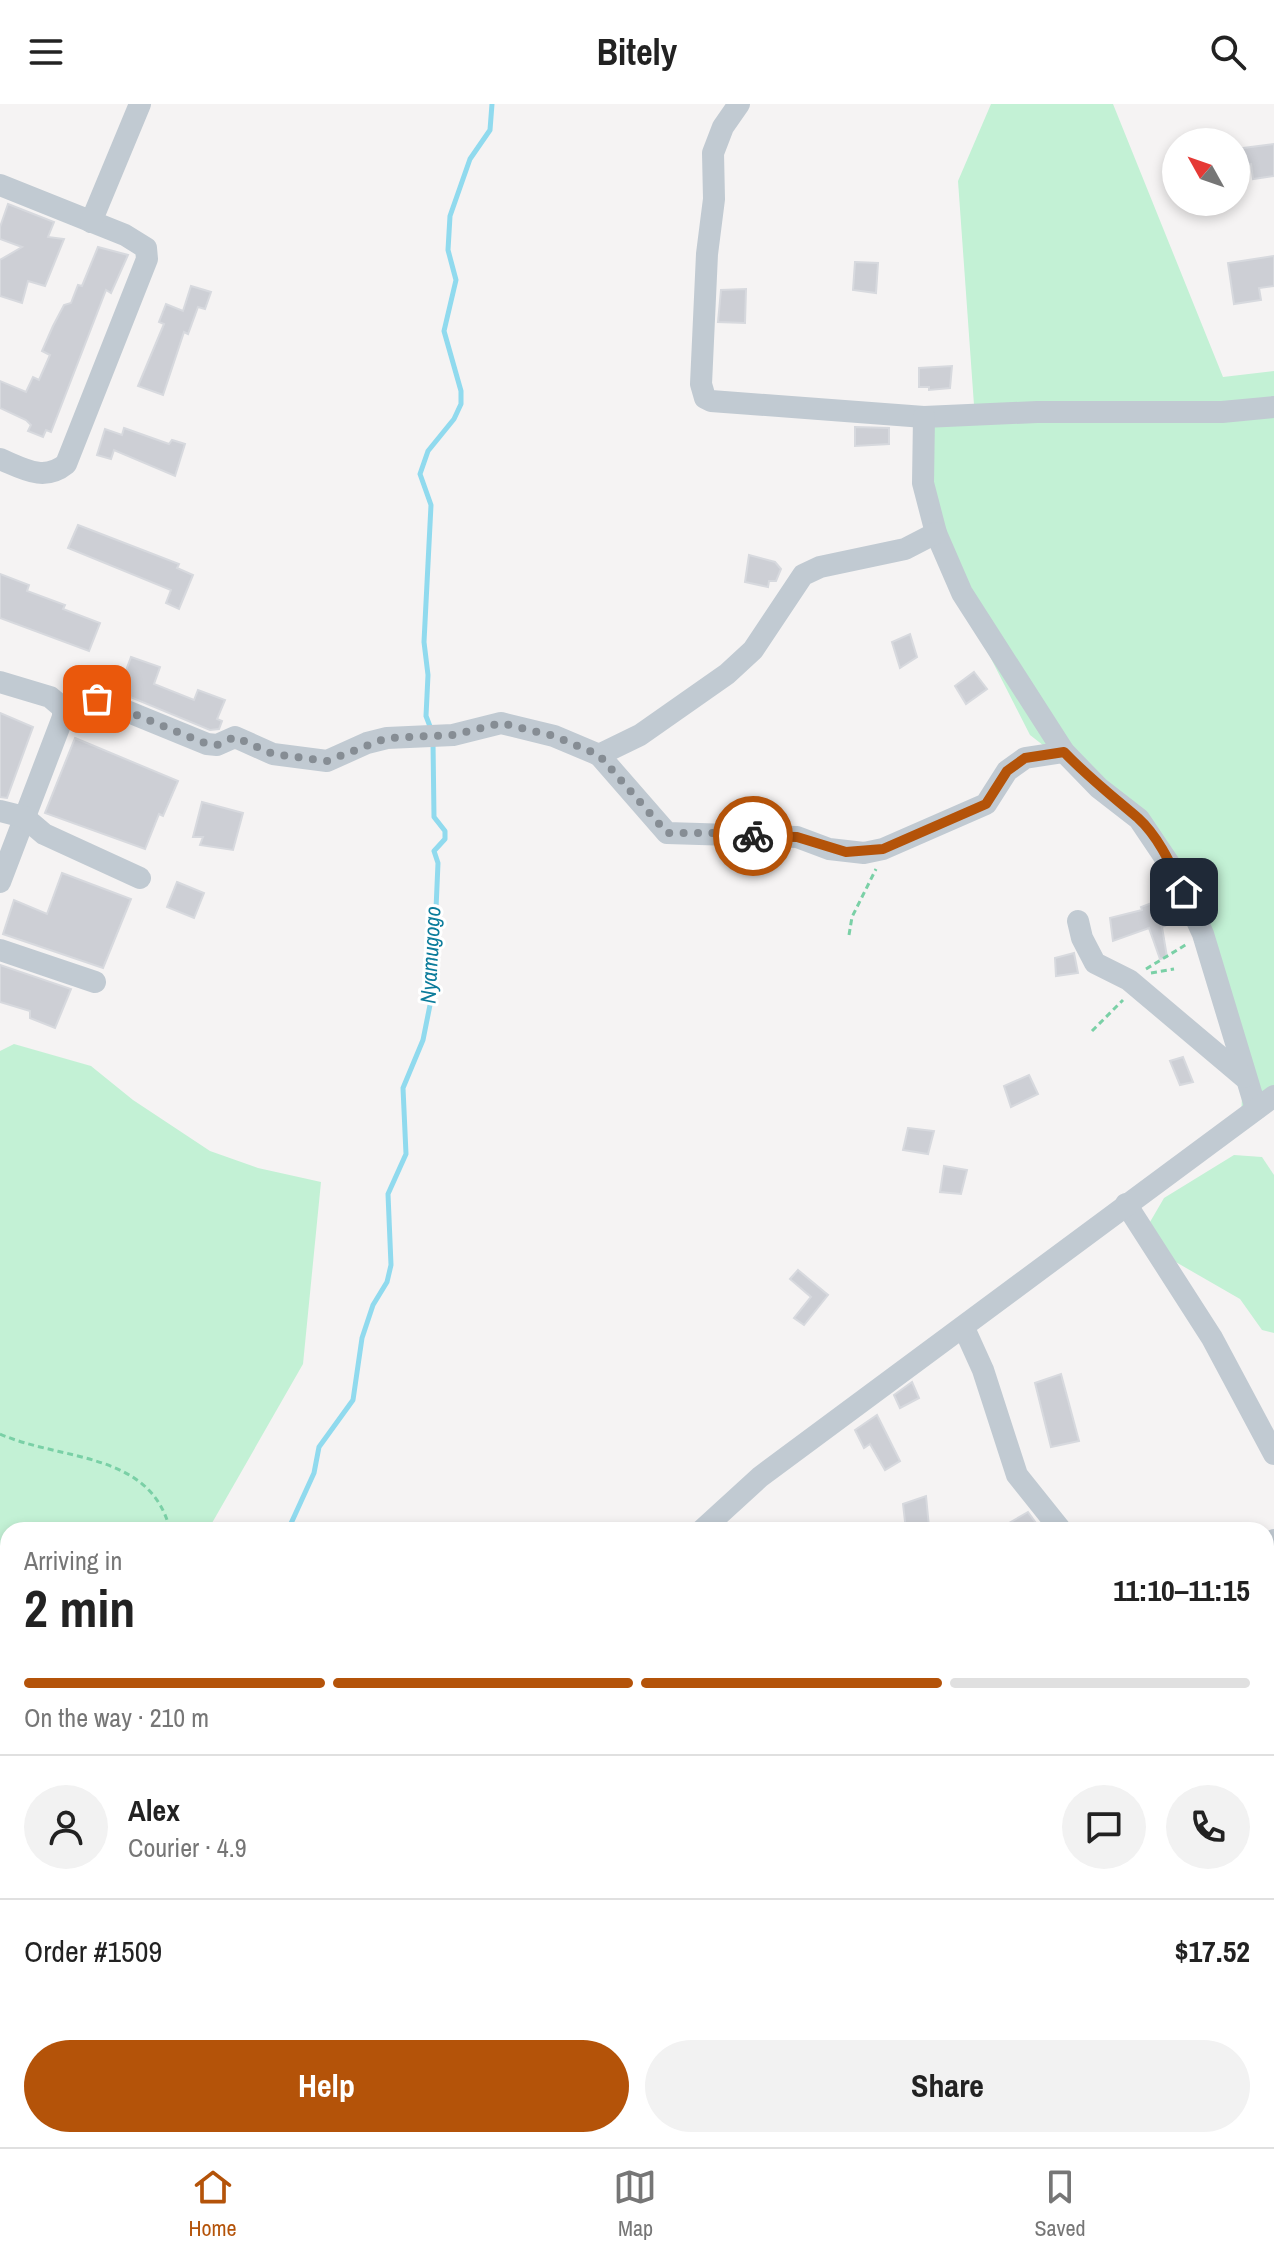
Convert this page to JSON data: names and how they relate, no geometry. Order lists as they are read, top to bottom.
{
  "water": ["Nyamugogo"],
  "north": "top left",
  "page": {
    "header": "Bitely",
    "heading": ["2 min", "Arriving in", "11:10–11:15"],
    "panel": [
      "Alex",
      "Courier · 4.9",
      "Order #1509",
      "$17.52"
    ],
    "bar": "On the way · 210 m",
    "buttons": ["Help", "Share"],
    "tabs": ["Home", "Map", "Saved"]
  }
}
